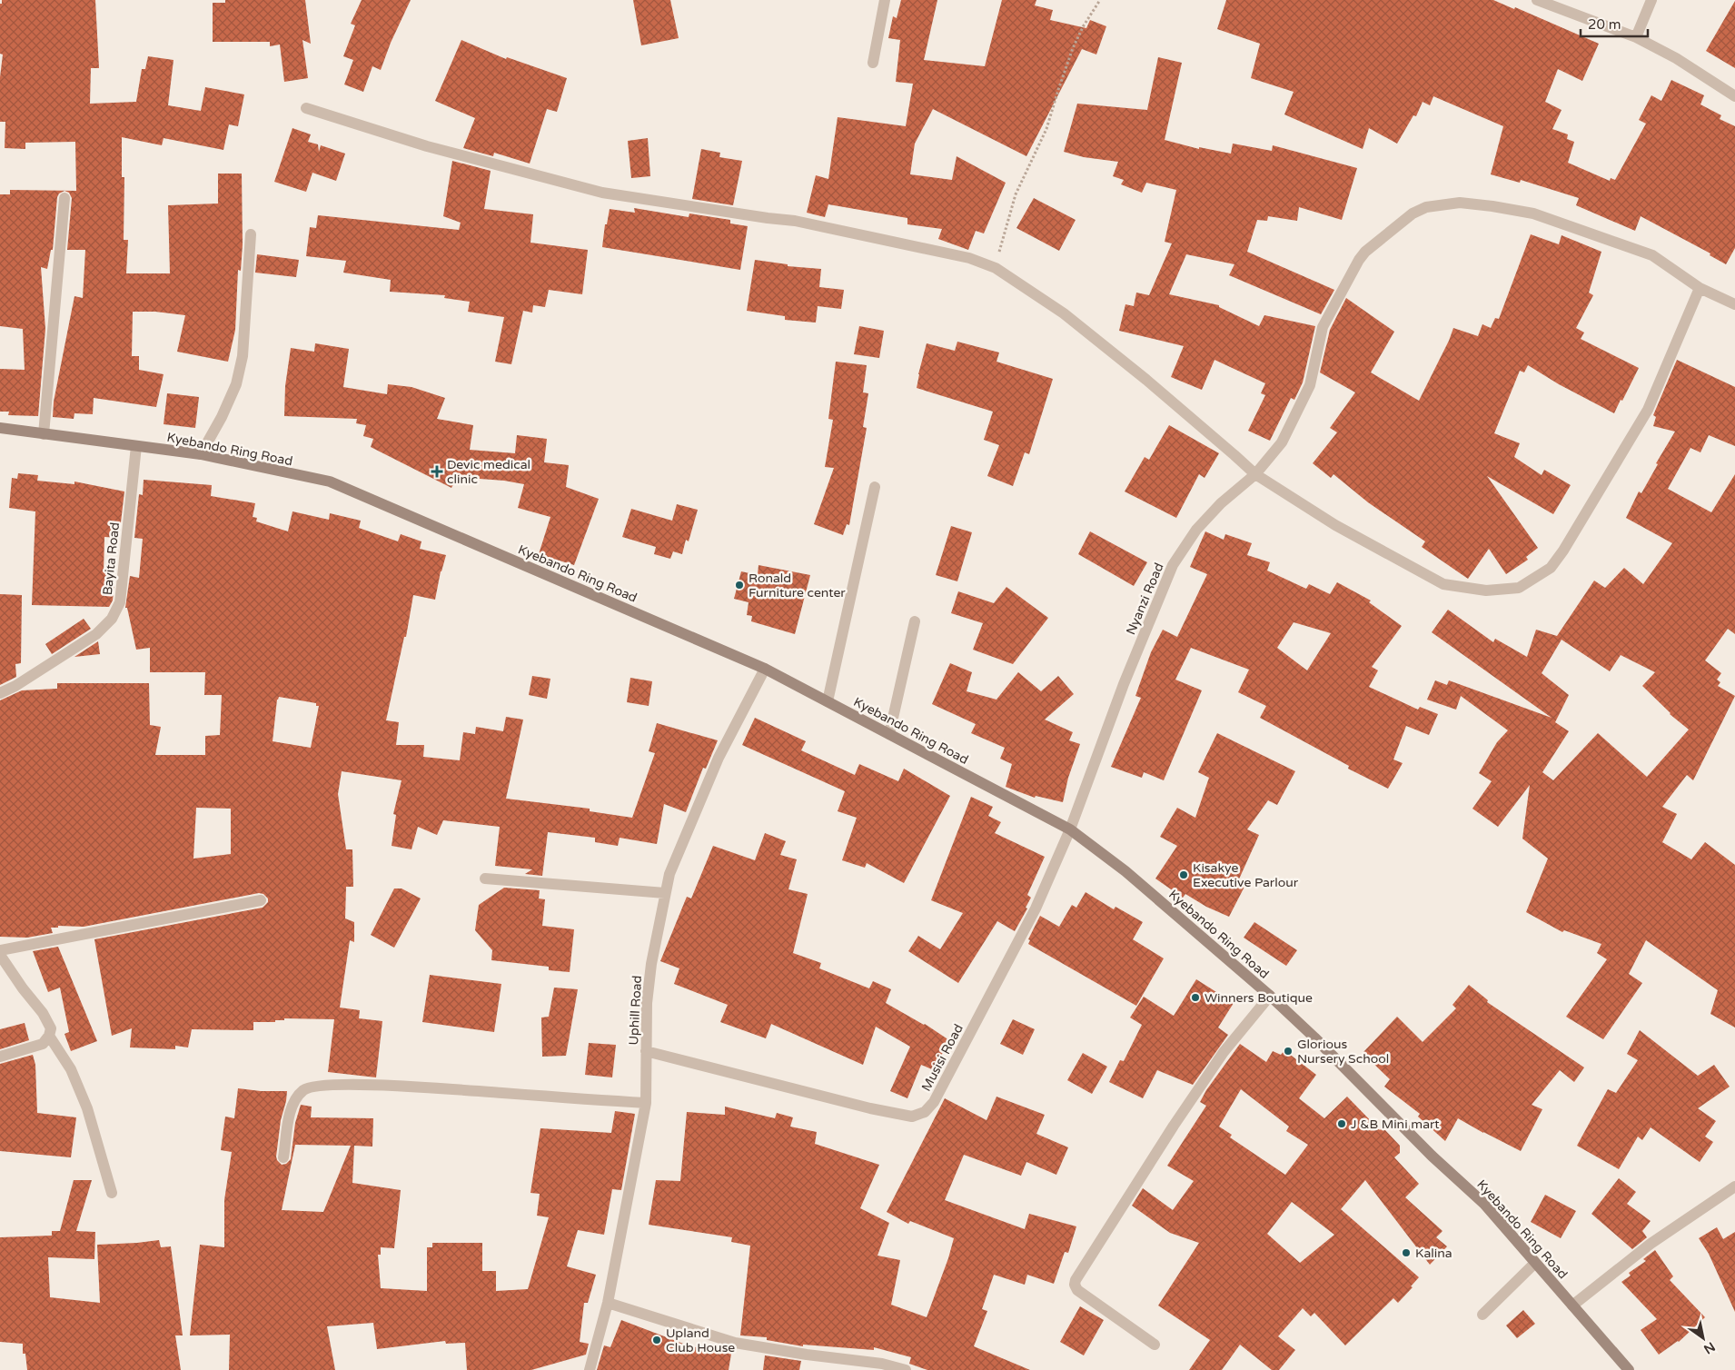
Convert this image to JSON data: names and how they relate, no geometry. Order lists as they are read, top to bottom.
{
  "streets": {
    "street": [
      "Kyebando Ring Road",
      "Bayita Road",
      "Nyanzi Road",
      "Uphill Road",
      "Musisi Road"
    ]
  },
  "crossings": [
    ["Kyebando Ring Road", "Bayita Road"],
    ["Kyebando Ring Road", "Nyanzi Road"],
    ["Kyebando Ring Road", "Uphill Road"],
    ["Kyebando Ring Road", "Musisi Road"],
    ["Nyanzi Road", "Musisi Road"],
    ["Uphill Road", "Musisi Road"]
  ],
  "places": {
    "health": ["Devic medical clinic"],
    "other": [
      "Ronald Furniture center",
      "Kisakye Executive Parlour",
      "Winners Boutique",
      "Glorious Nursery School",
      "J &B Mini mart",
      "Kalina",
      "Upland Club House"
    ]
  },
  "scale_bar": "20 m",
  "north": "bottom right"
}
